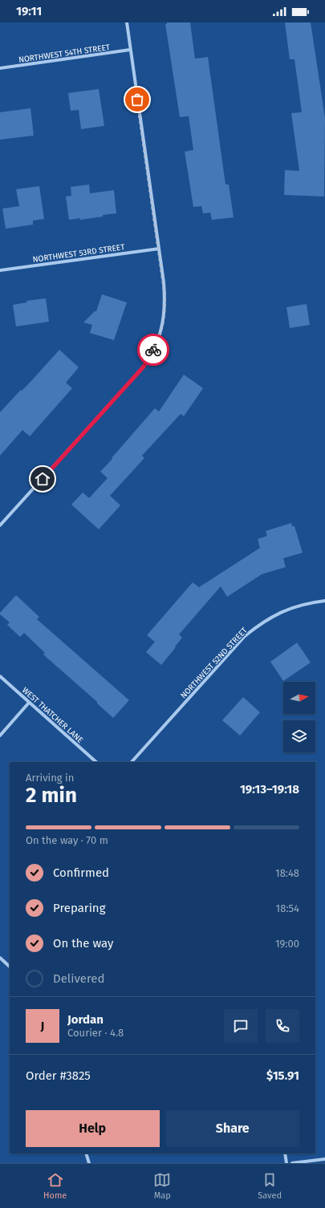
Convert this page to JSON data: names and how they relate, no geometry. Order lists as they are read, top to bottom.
{
  "streets": {
    "street": [
      "NORTHWEST 54TH STREET",
      "NORTHWEST 53RD STREET",
      "NORTHWEST 52ND STREET",
      "WEST THATCHER LANE"
    ]
  },
  "north": "right",
  "page": {
    "status": "19:11",
    "heading": ["2 min", "Arriving in", "19:13–19:18"],
    "panel": [
      "Jordan",
      "Courier · 4.8",
      "Order #3825",
      "$15.91"
    ],
    "bar": "On the way · 70 m",
    "list": [
      ["Confirmed", "18:48"],
      ["Preparing", "18:54"],
      ["On the way", "19:00"],
      "Delivered"
    ],
    "round": "J",
    "buttons": ["Help", "Share"],
    "tabs": ["Home", "Map", "Saved"]
  }
}
